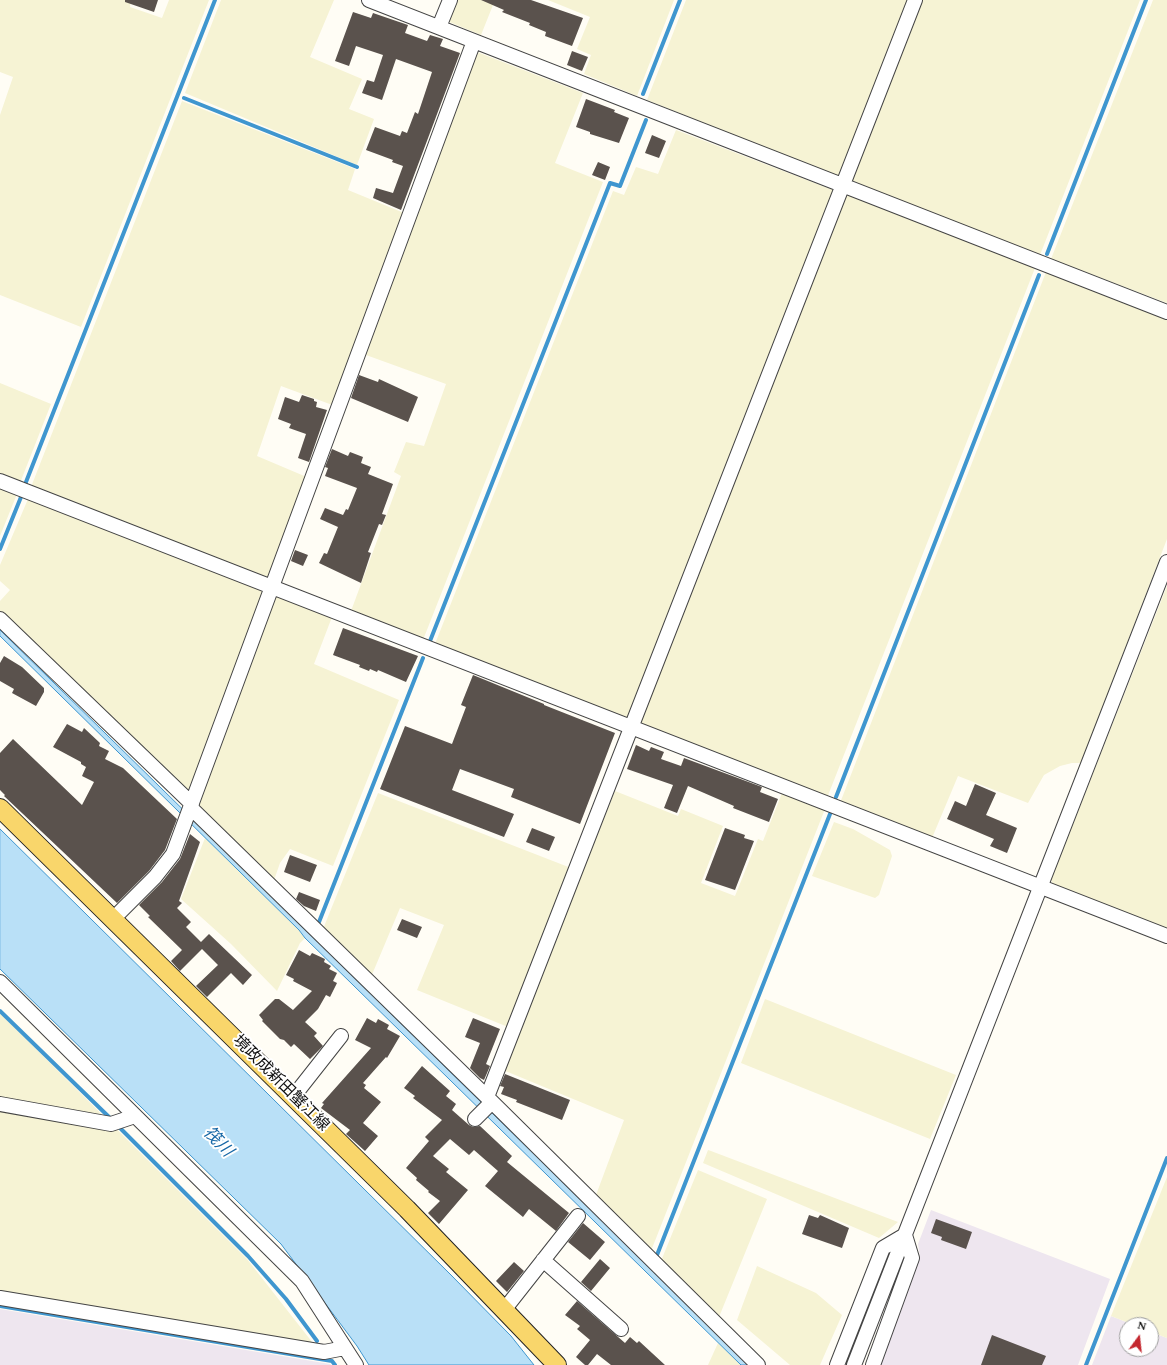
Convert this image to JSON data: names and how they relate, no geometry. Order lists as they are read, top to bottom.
{
  "streets": {
    "main road": ["境政成新田蟹江線"]
  },
  "water": ["筏川"],
  "north": "top"
}
